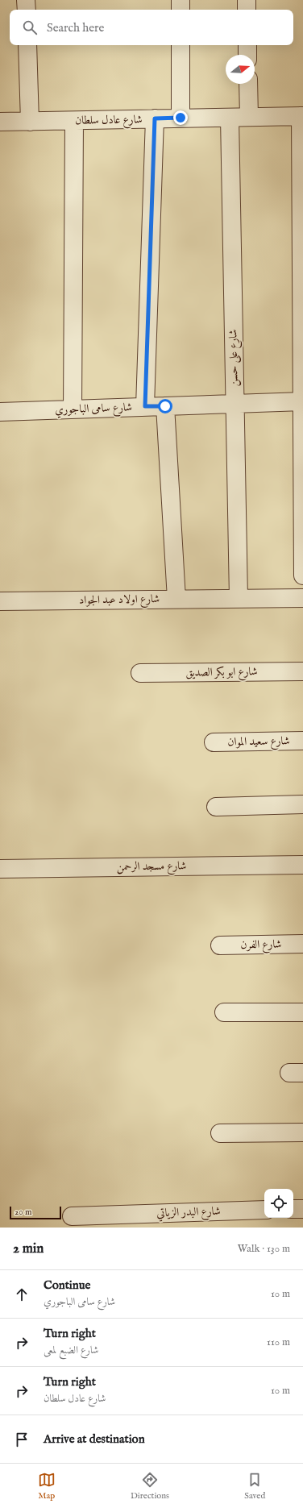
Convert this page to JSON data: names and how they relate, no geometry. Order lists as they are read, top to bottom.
{
  "streets": {
    "street": [
      "شارع عادل سلطان",
      "شارع على حسن",
      "شارع سامى الباجوري",
      "شارع اولاد عبد الجواد",
      "شارع ابو بكر الصديق",
      "شارع سعيد الموان",
      "شارع مسجد الرحمن",
      "شارع الفرن",
      "شارع البدر الزياتي"
    ]
  },
  "crossings": [
    ["شارع عادل سلطان", "شارع على حسن"],
    ["شارع على حسن", "شارع سامى الباجوري"],
    ["شارع على حسن", "شارع اولاد عبد الجواد"]
  ],
  "scale_bar": "20 m",
  "north": "right",
  "page": {
    "search": "Search here",
    "scale": "20 m",
    "heading": ["2 min", "Walk · 130 m"],
    "list": [
      ["Continue", "شارع سامى الباجوري", "10 m"],
      ["Turn right", "شارع الضبع لمعى", "110 m"],
      ["Turn right", "شارع عادل سلطان", "10 m"],
      "Arrive at destination"
    ],
    "nav": ["Map", "Directions", "Saved"]
  }
}
